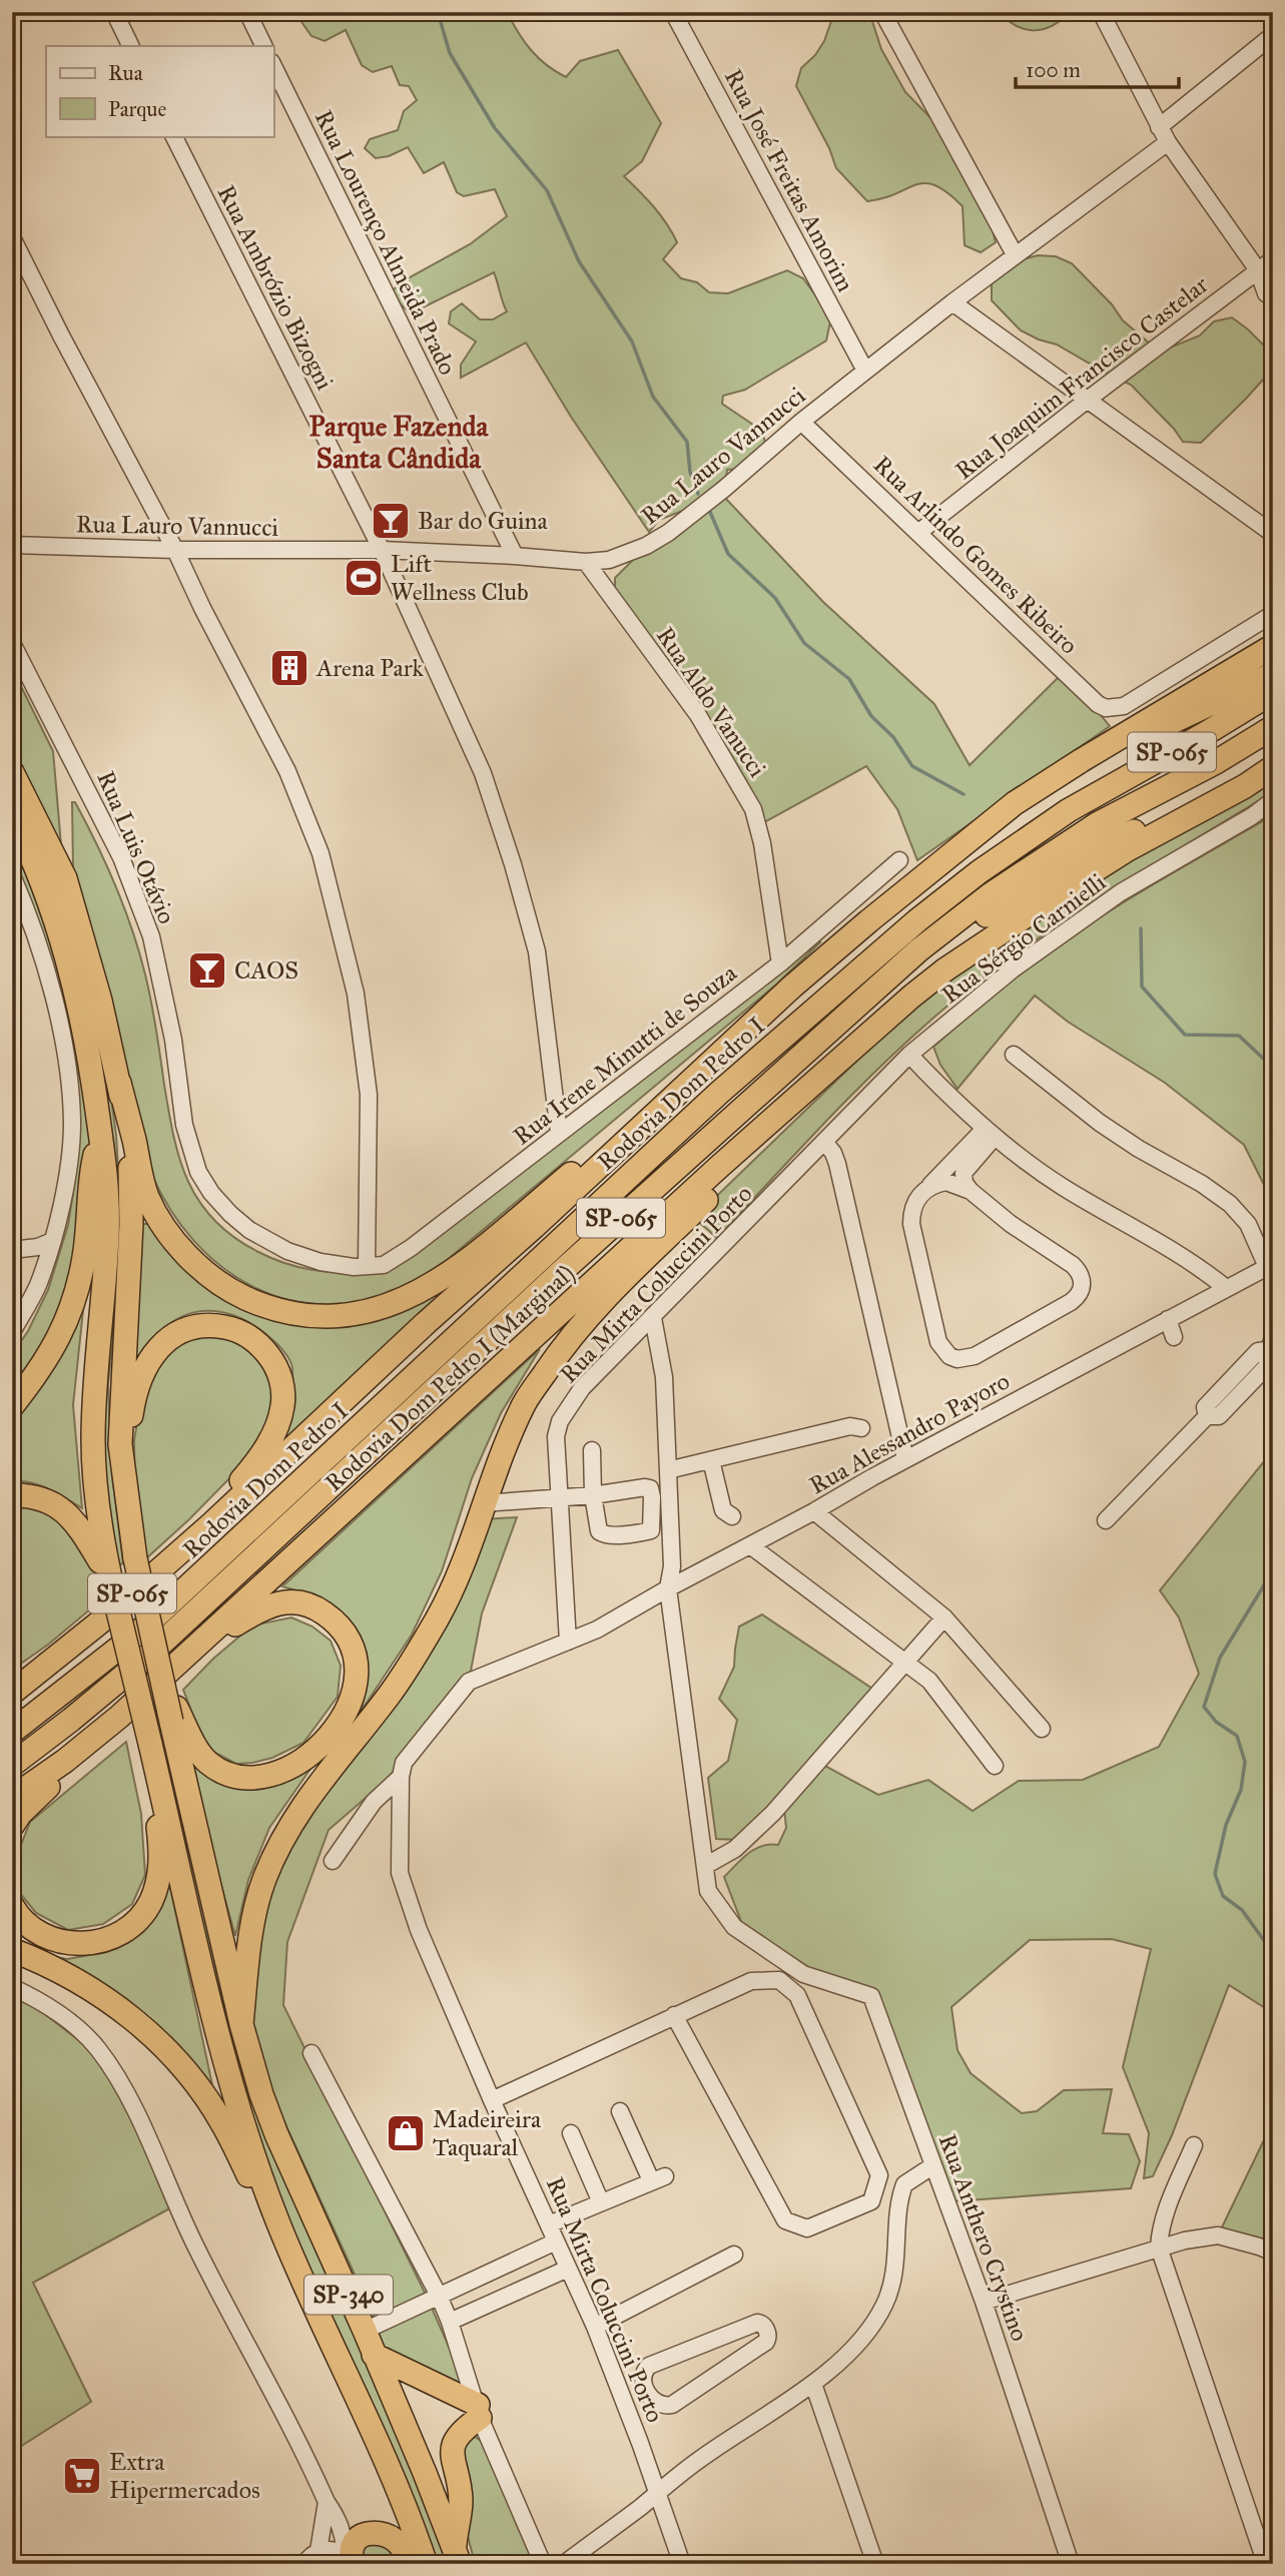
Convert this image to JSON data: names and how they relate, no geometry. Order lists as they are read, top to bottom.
{
  "streets": {
    "highway": [
      "SP-065",
      "Rodovia Dom Pedro I",
      "Rodovia Dom Pedro I (Marginal)",
      "SP-340"
    ],
    "street": [
      "Rua José Freitas Amorim",
      "Rua Lourenço Almeida Prado",
      "Rua Ambrózio Bizogni",
      "Rua Joaquim Francisco Castelar",
      "Rua Lauro Vannucci",
      "Rua Arlindo Gomes Ribeiro",
      "Rua Aldo Vanucci",
      "Rua Luis Otávio",
      "Rua Sérgio Carnielli",
      "Rua Irene Minutti de Souza",
      "Rua Mirta Coluccini Porto",
      "Rua Alessandro Payoro",
      "Rua Anthero Crystino"
    ]
  },
  "crossings": [
    ["Rua José Freitas Amorim", "Rua Lauro Vannucci"],
    ["Rua Lourenço Almeida Prado", "Rua Lauro Vannucci"],
    ["Rua Ambrózio Bizogni", "Rua Lauro Vannucci"],
    ["Rua Ambrózio Bizogni", "Rua Irene Minutti de Souza"],
    ["Rua Joaquim Francisco Castelar", "Rua Arlindo Gomes Ribeiro"],
    ["Rua Lauro Vannucci", "Rua Arlindo Gomes Ribeiro"],
    ["Rua Lauro Vannucci", "Rua Aldo Vanucci"],
    ["Rua Aldo Vanucci", "Rua Irene Minutti de Souza"],
    ["Rua Luis Otávio", "Rua Irene Minutti de Souza"],
    ["Rua Sérgio Carnielli", "Rua Mirta Coluccini Porto"],
    ["Rua Mirta Coluccini Porto", "Rua Alessandro Payoro"]
  ],
  "districts": ["Parque Fazenda Santa Cândida"],
  "places": {
    "bar": ["Bar do Guina", "CAOS"],
    "sports": ["Lift Wellness Club"],
    "building": ["Arena Park"],
    "shop": ["Madeireira Taquaral"],
    "supermarket": ["Extra Hipermercados"]
  },
  "legend": ["Rua", "Parque"],
  "scale_bar": "100 m"
}
